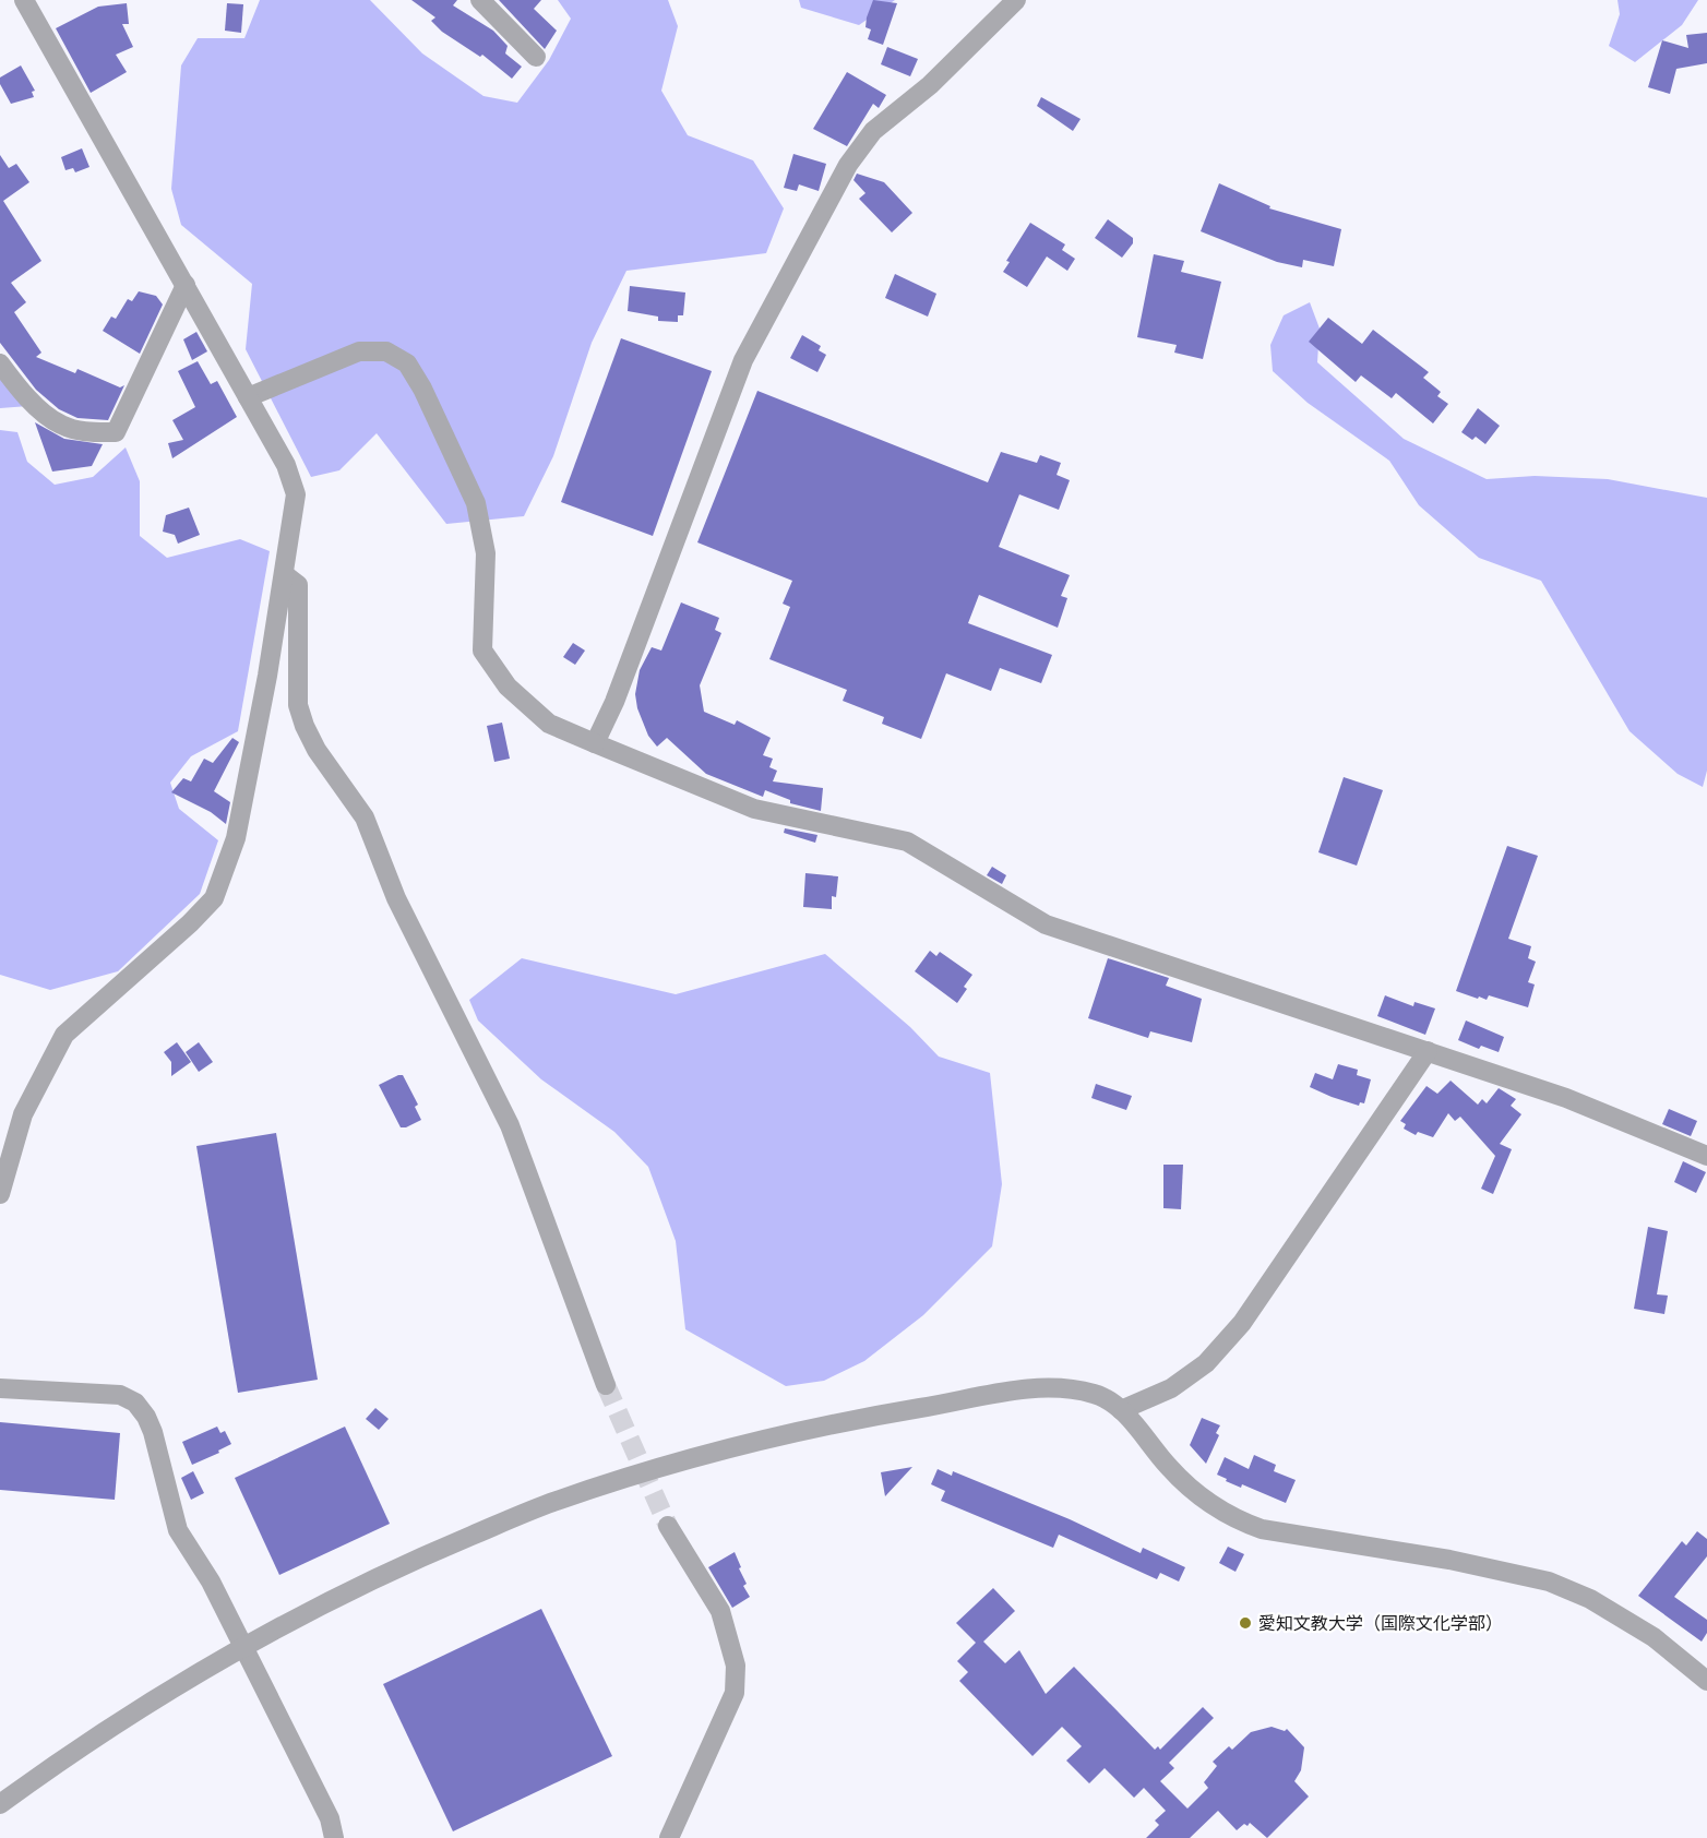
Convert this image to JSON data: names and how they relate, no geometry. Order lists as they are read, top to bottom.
{
  "places": ["愛知文教大学（国際文化学部）"]
}
